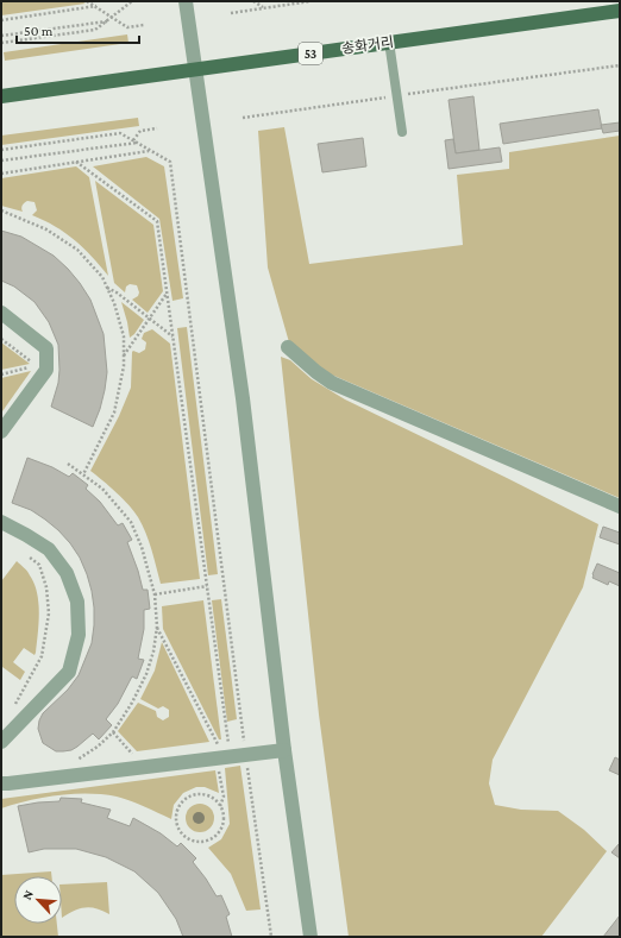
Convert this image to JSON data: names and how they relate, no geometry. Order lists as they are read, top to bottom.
{
  "streets": {
    "main road": ["송화거리", "53"]
  },
  "scale_bar": "50 m",
  "north": "top left"
}
